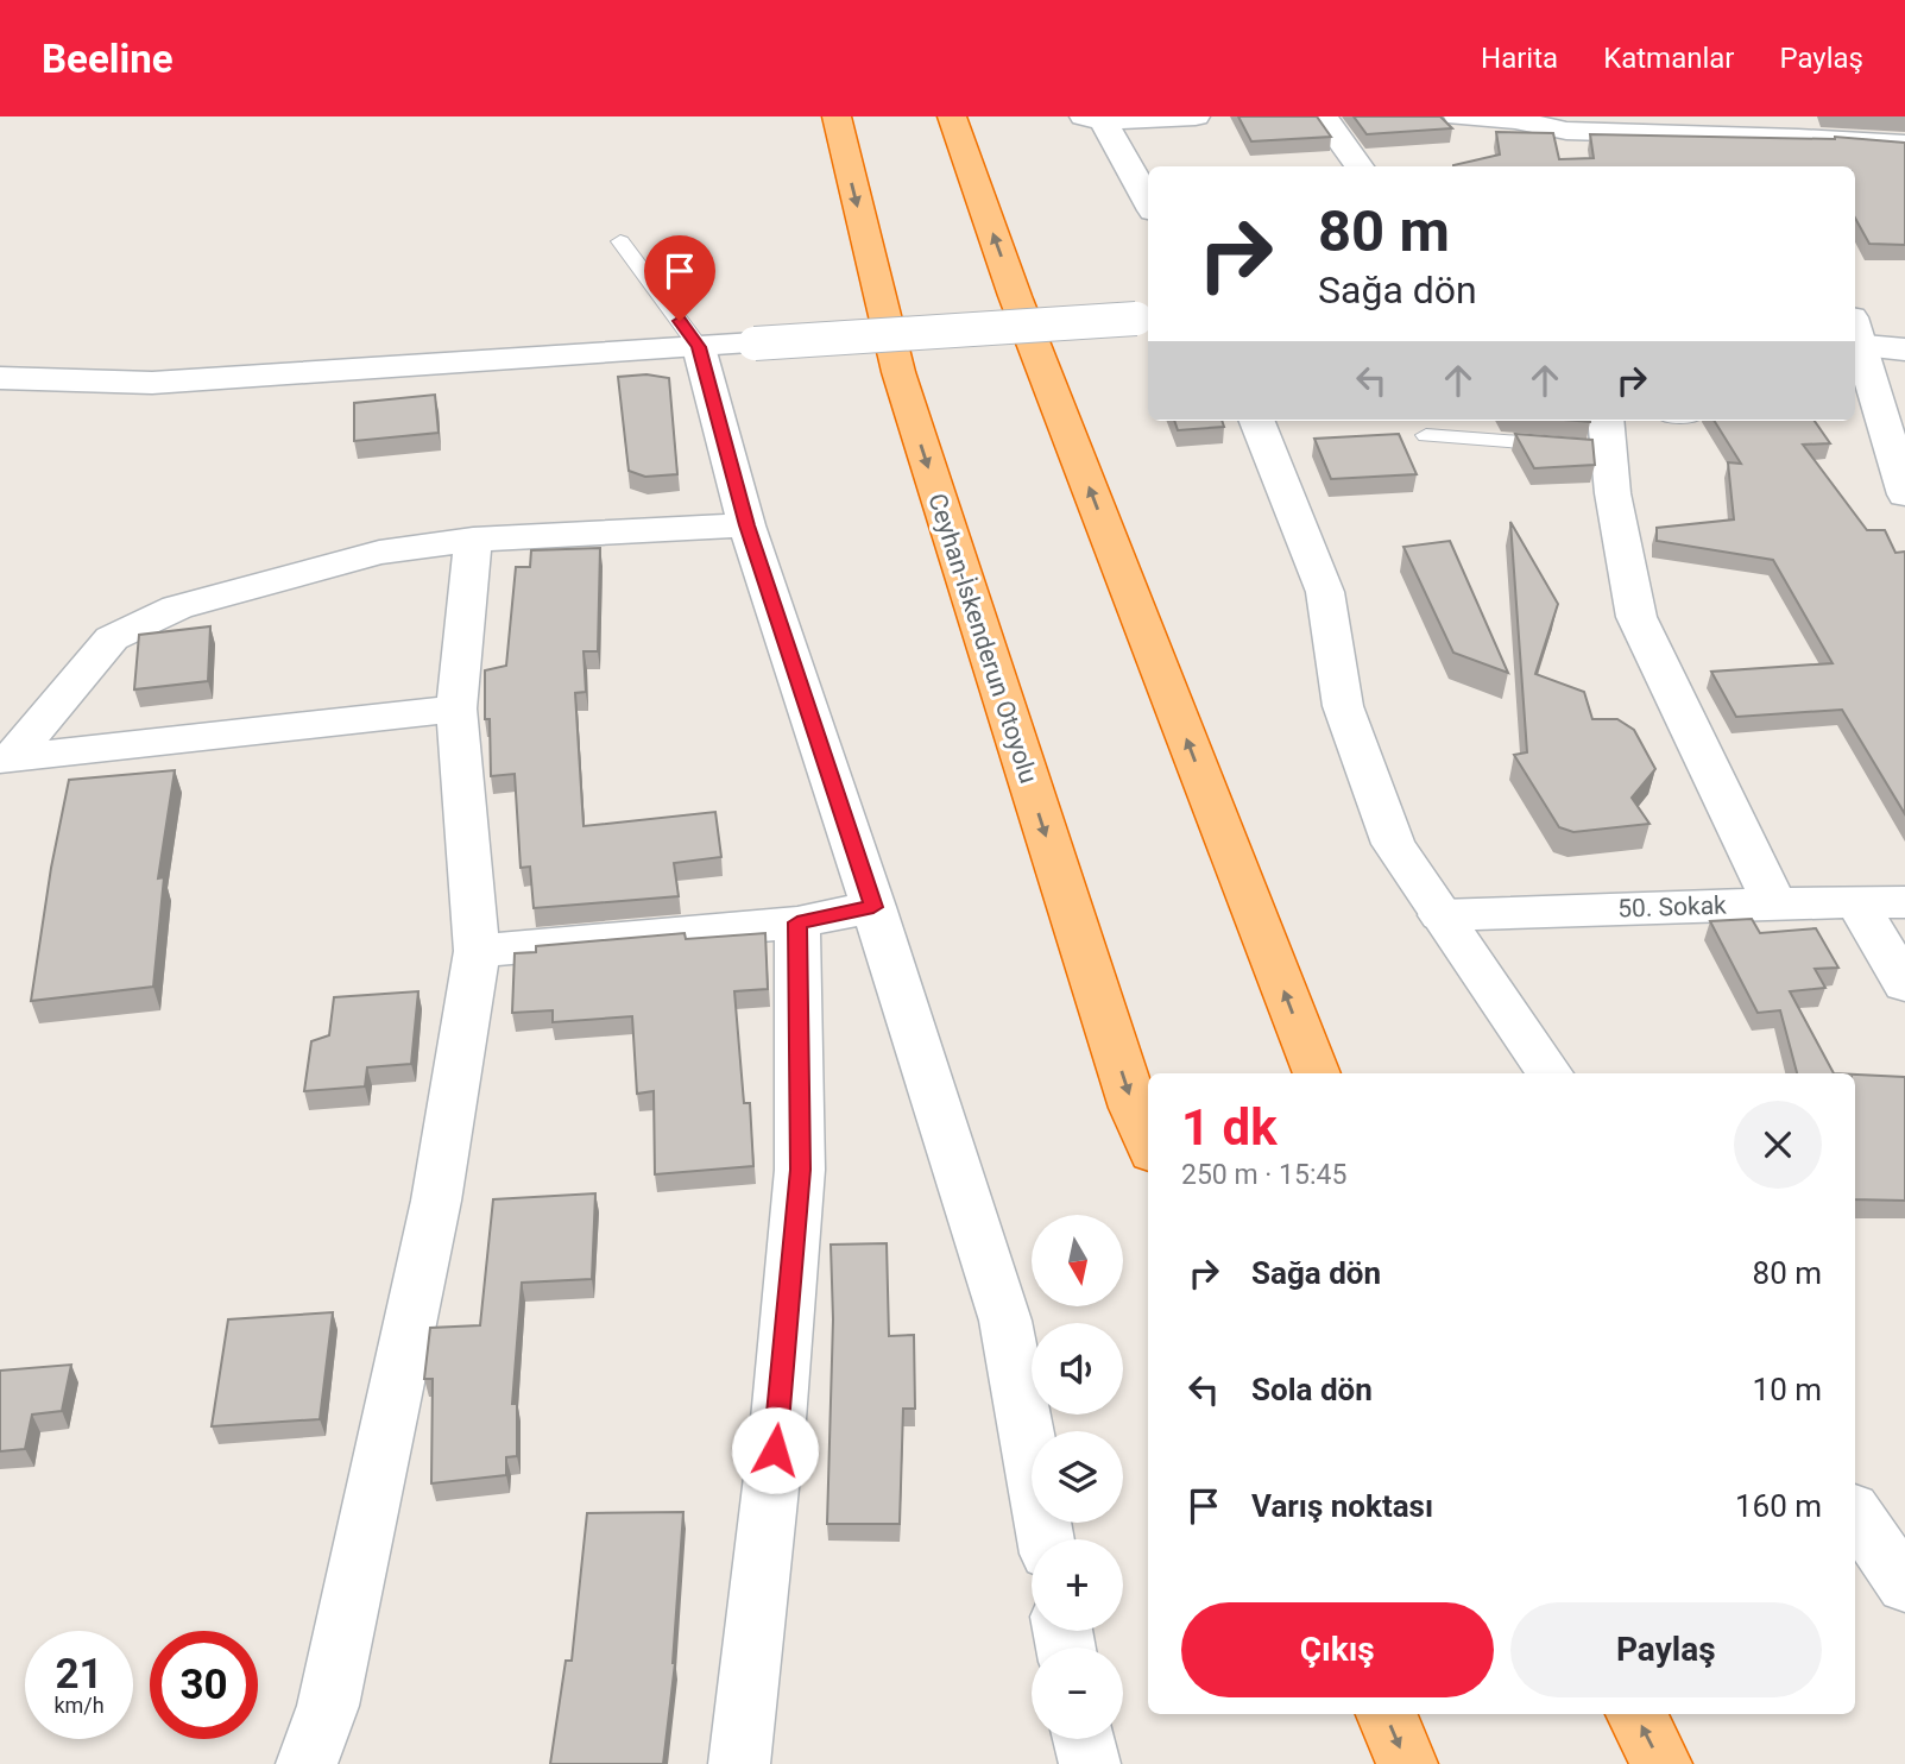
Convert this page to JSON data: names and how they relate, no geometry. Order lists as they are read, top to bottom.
{
  "streets": {
    "highway": ["Ceyhan-İskenderun Otoyolu"],
    "street": ["50. Sokak"]
  },
  "north": "bottom",
  "page": {
    "header": "Beeline",
    "nav": ["Harita", "Katmanlar", "Paylaş"],
    "turn": ["80 m", "Sağa dön"],
    "heading": ["1 dk", "250 m · 15:45"],
    "map_buttons": ["+", "−"],
    "list": [
      {
        "name": "Sağa dön",
        "value": "80 m"
      },
      {
        "name": "Sola dön",
        "value": "10 m"
      },
      {
        "name": "Varış noktası",
        "value": "160 m"
      }
    ],
    "buttons": ["Çıkış", "Paylaş"],
    "speed": "21 km/h",
    "limit": "30"
  }
}
